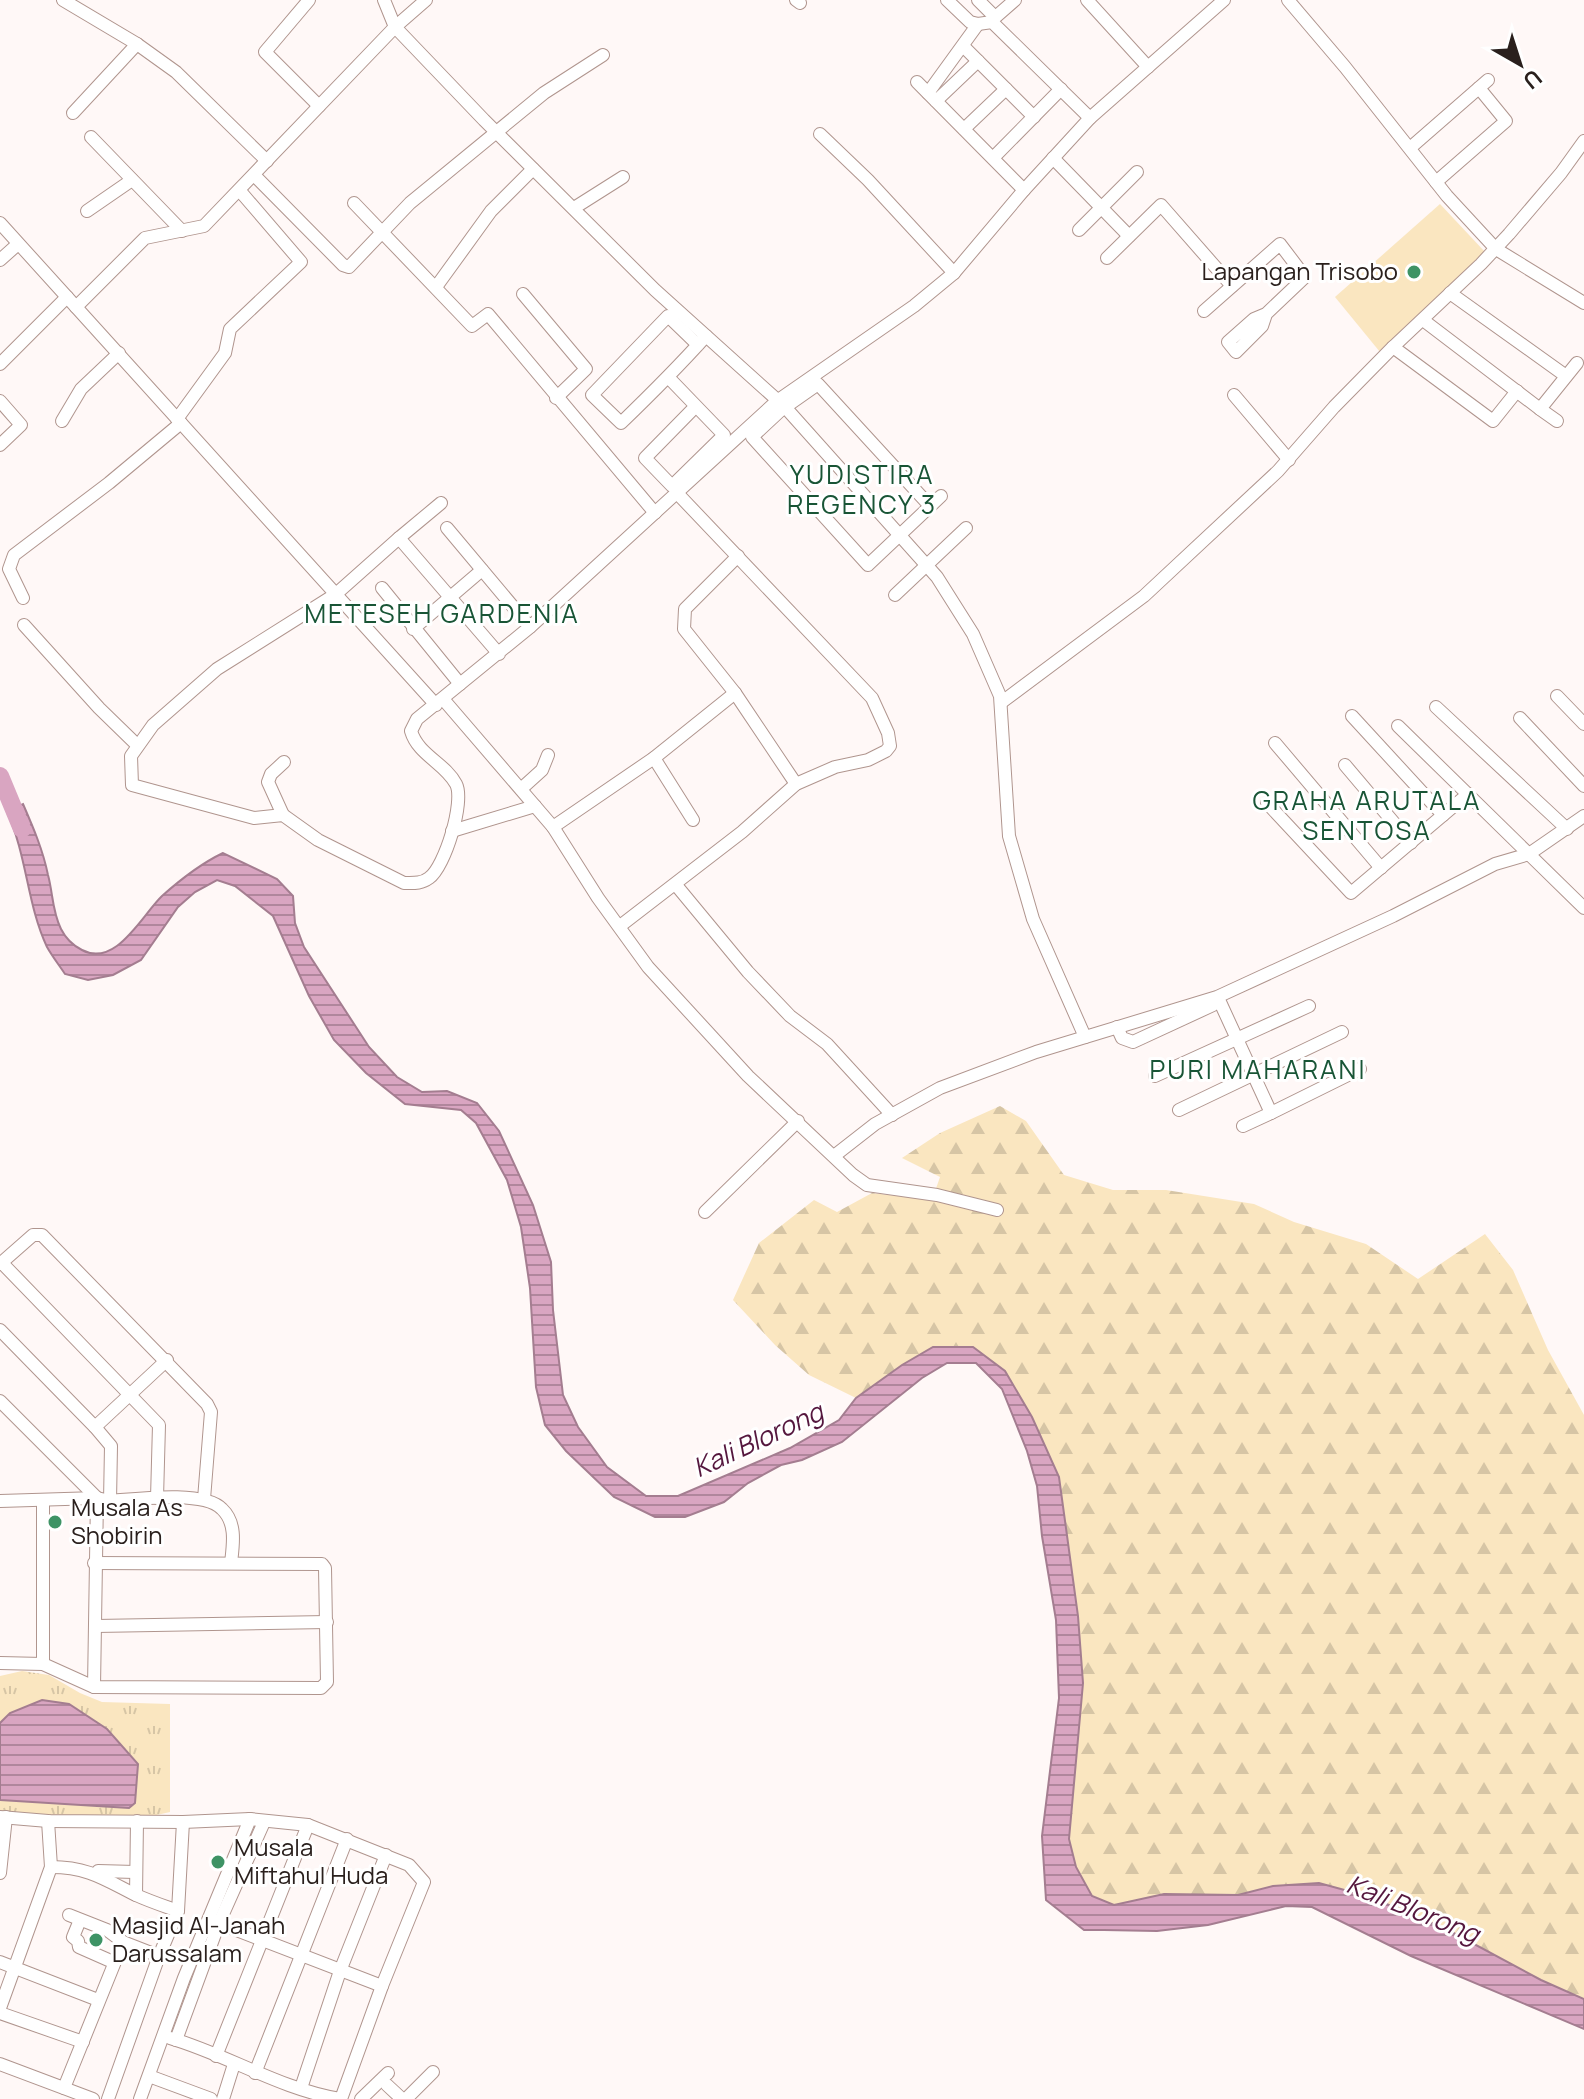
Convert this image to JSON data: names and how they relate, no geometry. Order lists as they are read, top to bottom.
{
  "districts": [
    "YUDISTIRA REGENCY 3",
    "METESEH GARDENIA",
    "GRAHA ARUTALA SENTOSA",
    "PURI MAHARANI"
  ],
  "water": ["Kali Blorong"],
  "places": [
    "Lapangan Trisobo",
    "Musala As Shobirin",
    "Musala Miftahul Huda",
    "Masjid Al-Janah Darussalam"
  ],
  "north": "bottom right"
}
